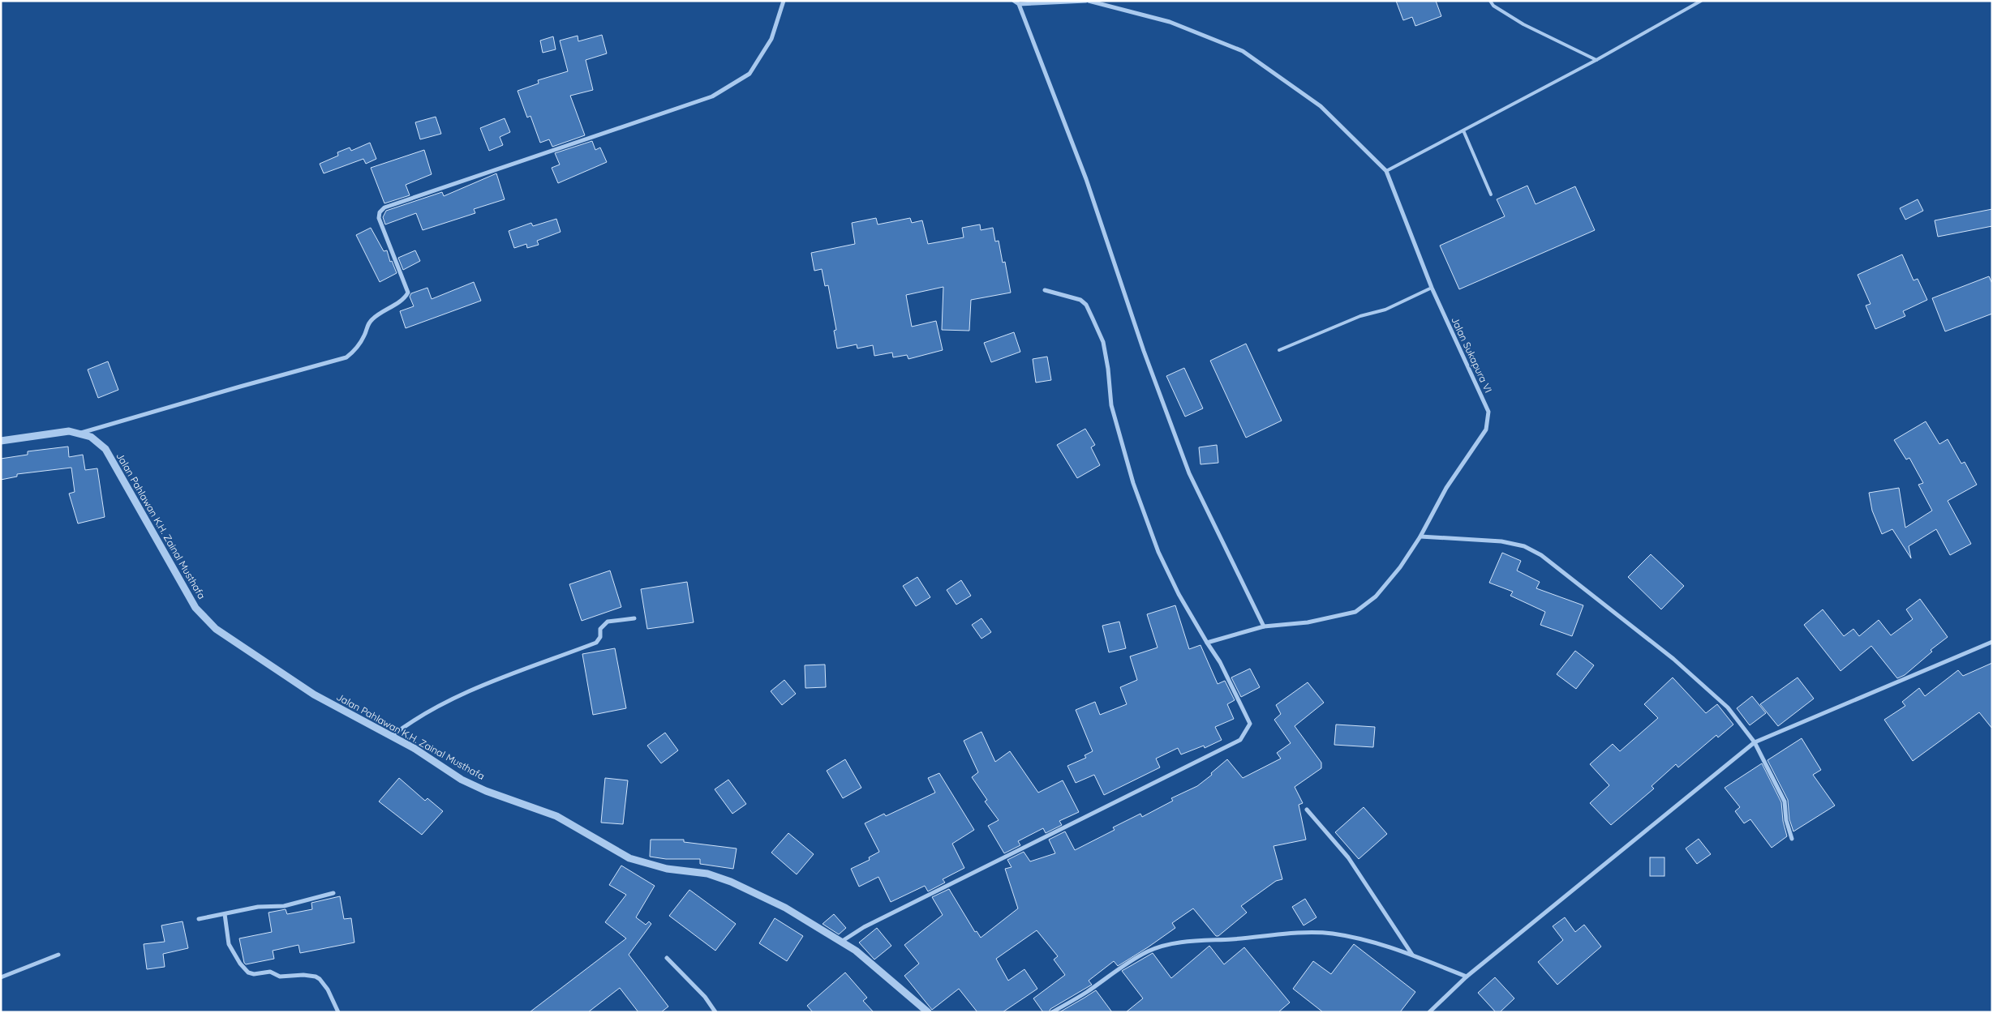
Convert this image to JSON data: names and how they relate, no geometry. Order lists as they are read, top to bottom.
{
  "streets": {
    "street": ["Jalan Sukapura VI", "Jalan Pahlawan K.H. Zainal Musthafa"]
  }
}
